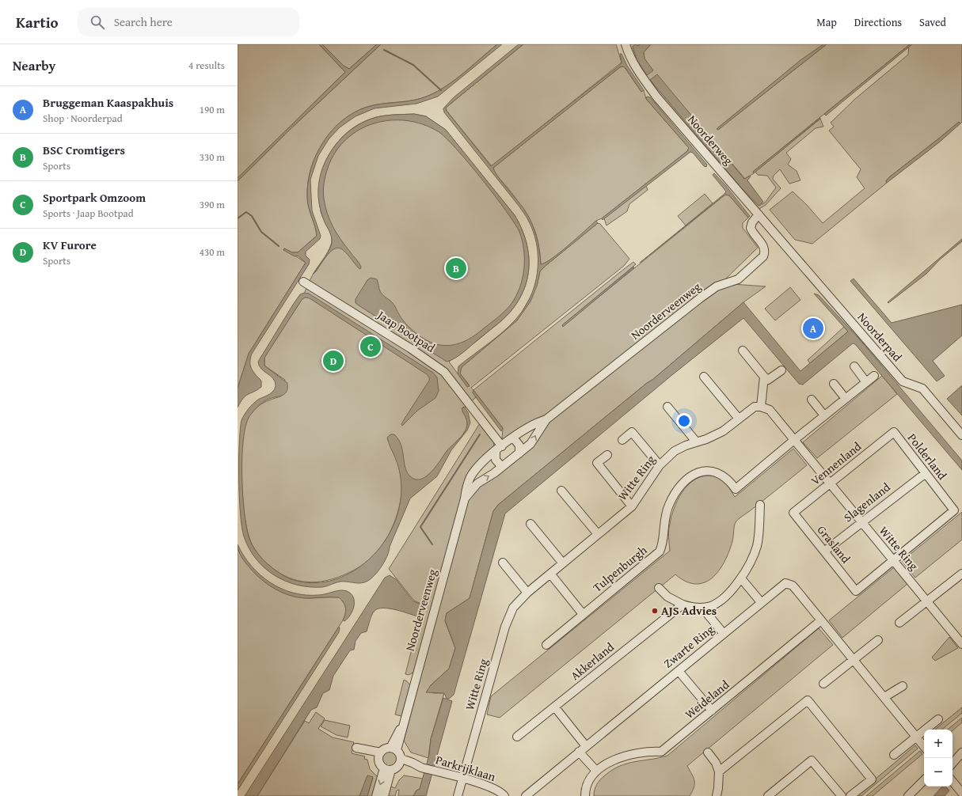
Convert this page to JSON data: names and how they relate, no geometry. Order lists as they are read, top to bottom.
{
  "streets": {
    "street": [
      "Noorderweg",
      "Noorderveenweg",
      "Jaap Bootpad",
      "Noorderpad",
      "Polderland",
      "Vennenland",
      "Witte Ring",
      "Slagenland",
      "Grasland",
      "Tulpenburgh",
      "Zwarte Ring",
      "Akkerland",
      "Weideland",
      "Parkrijklaan"
    ]
  },
  "crossings": [
    ["Noorderweg", "Noorderveenweg"],
    ["Noorderweg", "Noorderpad"],
    ["Noorderveenweg", "Jaap Bootpad"],
    ["Noorderveenweg", "Parkrijklaan"],
    ["Polderland", "Vennenland"],
    ["Polderland", "Witte Ring"],
    ["Polderland", "Slagenland"],
    ["Polderland", "Grasland"],
    ["Vennenland", "Witte Ring"],
    ["Vennenland", "Grasland"],
    ["Witte Ring", "Slagenland"],
    ["Witte Ring", "Grasland"],
    ["Witte Ring", "Tulpenburgh"],
    ["Witte Ring", "Parkrijklaan"],
    ["Slagenland", "Grasland"],
    ["Zwarte Ring", "Weideland"]
  ],
  "places": ["AJS Advies"],
  "page": {
    "header": "Kartio",
    "search": "Search here",
    "nav": ["Map", "Directions", "Saved"],
    "heading": ["Nearby", "4 results"],
    "list": [
      {
        "mark": "A",
        "name": "Bruggeman Kaaspakhuis",
        "note": "Shop · Noorderpad",
        "value": "190 m"
      },
      {
        "mark": "B",
        "name": "BSC Cromtigers",
        "note": "Sports",
        "value": "330 m"
      },
      {
        "mark": "C",
        "name": "Sportpark Omzoom",
        "note": "Sports · Jaap Bootpad",
        "value": "390 m"
      },
      {
        "mark": "D",
        "name": "KV Furore",
        "note": "Sports",
        "value": "430 m"
      }
    ],
    "pins": [
      "B",
      "A",
      "C",
      "D"
    ],
    "map_buttons": ["+", "−"]
  }
}
